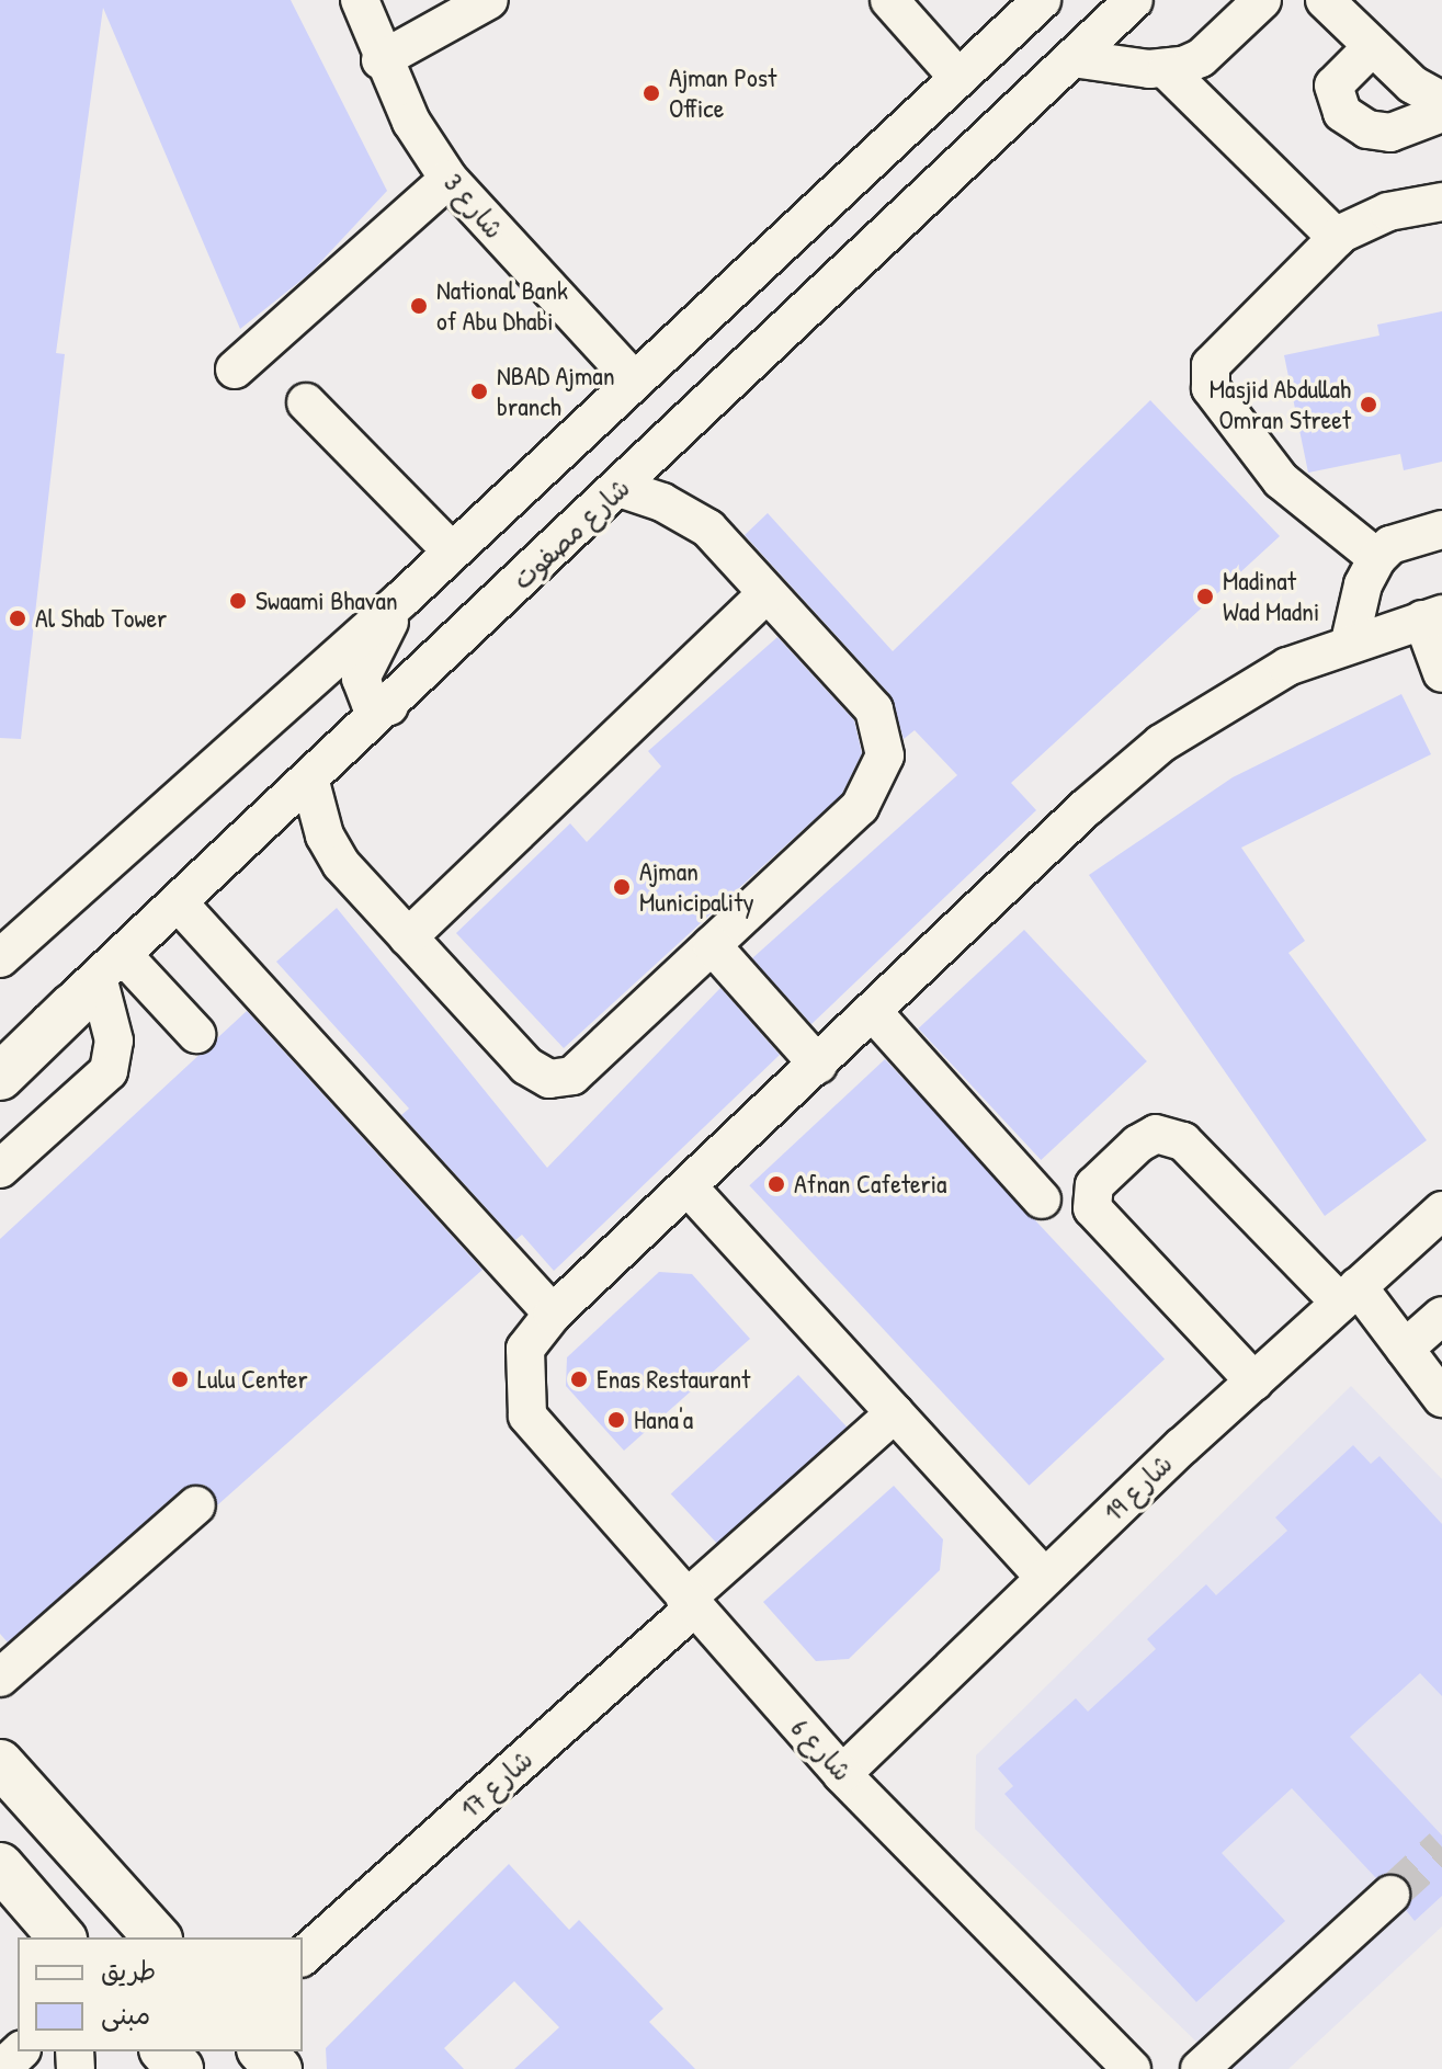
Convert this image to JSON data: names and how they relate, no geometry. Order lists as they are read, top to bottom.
{
  "streets": {
    "street": [
      "شارع 3",
      "شارع مصفوت",
      "شارع 19",
      "شارع 6",
      "شارع 17"
    ]
  },
  "crossings": [
    ["شارع 19", "شارع 6"],
    ["شارع 6", "شارع 17"]
  ],
  "places": [
    "Ajman Post Office",
    "National Bank of Abu Dhabi",
    "NBAD Ajman branch",
    "Masjid Abdullah Omran Street",
    "Madinat Wad Madni",
    "Swaami Bhavan",
    "Al Shab Tower",
    "Ajman Municipality",
    "Afnan Cafeteria",
    "Lulu Center",
    "Enas Restaurant",
    "Hana'a"
  ],
  "legend": ["طريق", "مبنى"]
}
